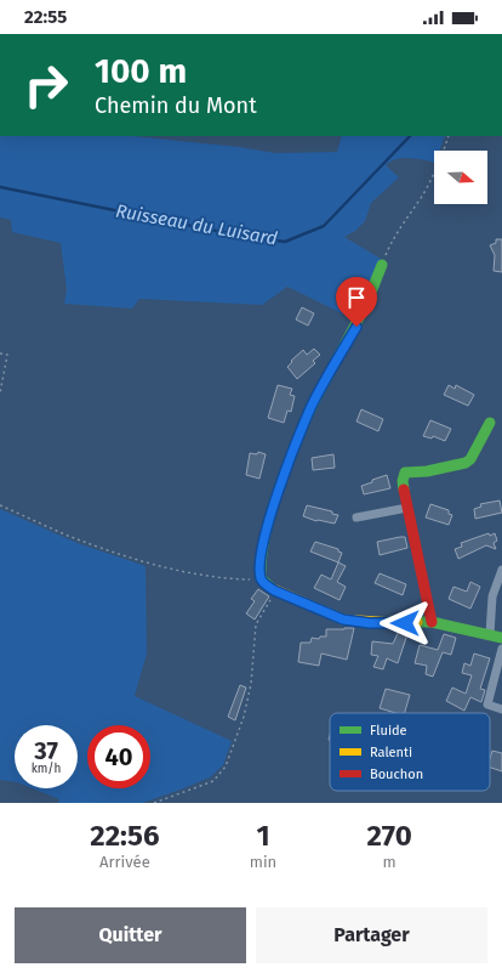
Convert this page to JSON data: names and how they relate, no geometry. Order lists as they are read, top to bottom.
{
  "water": ["Ruisseau du Luisard"],
  "legend": ["Fluide", "Ralenti", "Bouchon"],
  "north": "right",
  "page": {
    "status": "22:55",
    "turn": ["100 m", "Chemin du Mont"],
    "speed": "37 km/h",
    "limit": "40",
    "eta": [
      "22:56",
      "Arrivée",
      "1",
      "min",
      "270",
      "m"
    ],
    "buttons": ["Quitter", "Partager"]
  }
}
